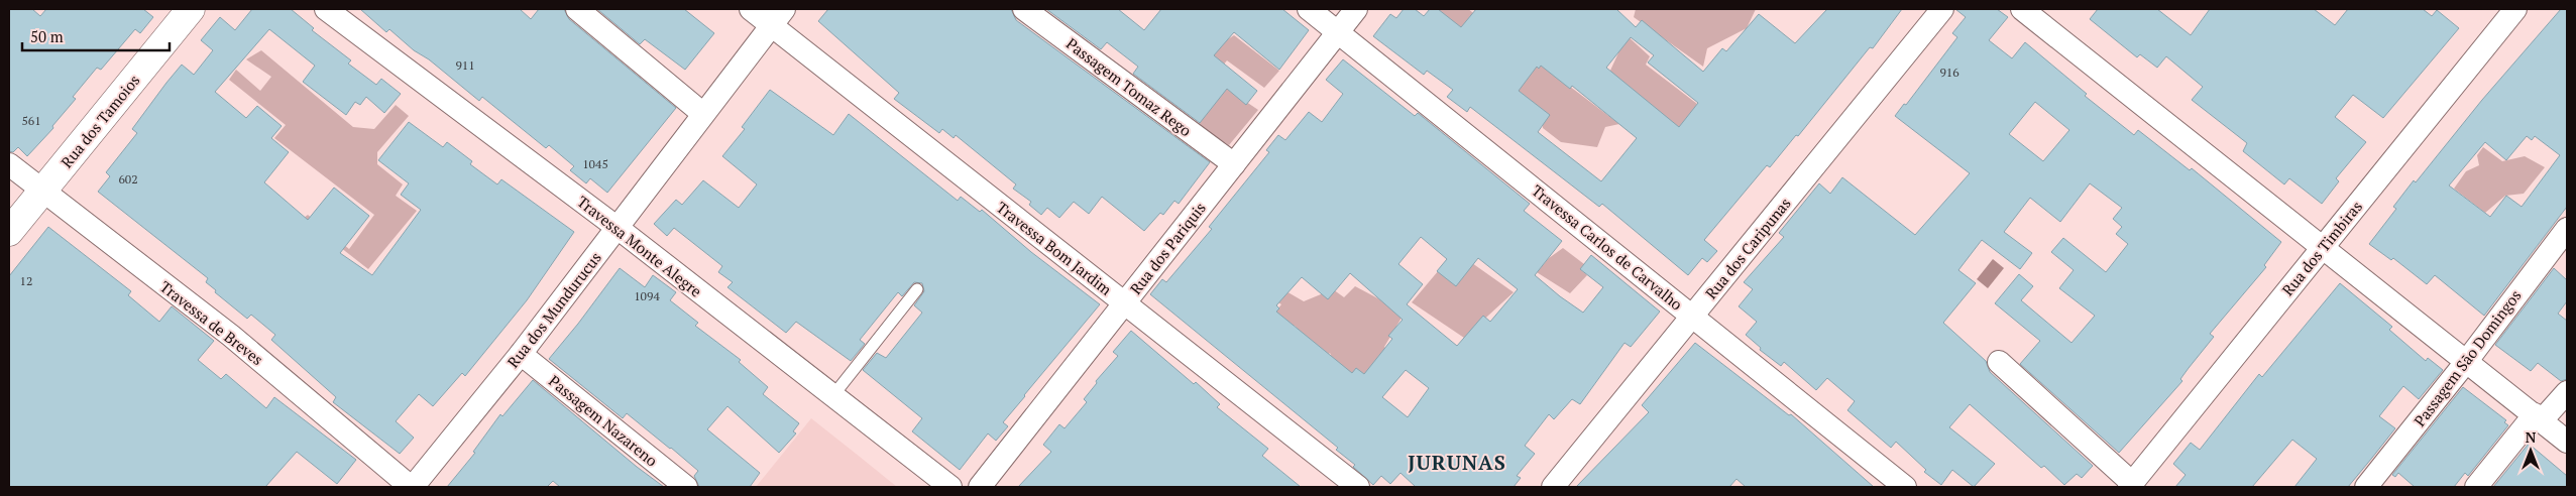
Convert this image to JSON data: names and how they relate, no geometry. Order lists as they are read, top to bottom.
{
  "streets": {
    "street": [
      "Passagem Tomaz Rego",
      "Rua dos Tamoios",
      "Travessa Monte Alegre",
      "Travessa Carlos de Carvalho",
      "Travessa Bom Jardim",
      "Rua dos Pariquis",
      "Rua dos Caripunas",
      "Rua dos Timbiras",
      "Rua dos Mundurucus",
      "Travessa de Breves",
      "Passagem São Domingos",
      "Passagem Nazareno"
    ]
  },
  "crossings": [
    ["Passagem Tomaz Rego", "Rua dos Pariquis"],
    ["Rua dos Tamoios", "Travessa de Breves"],
    ["Travessa Monte Alegre", "Rua dos Mundurucus"],
    ["Travessa Carlos de Carvalho", "Rua dos Pariquis"],
    ["Travessa Carlos de Carvalho", "Rua dos Caripunas"],
    ["Travessa Bom Jardim", "Rua dos Pariquis"],
    ["Travessa Bom Jardim", "Rua dos Mundurucus"],
    ["Rua dos Mundurucus", "Travessa de Breves"],
    ["Rua dos Mundurucus", "Passagem Nazareno"]
  ],
  "districts": ["JURUNAS"],
  "house_numbers": [
    "911",
    "916",
    "561",
    "1045",
    "602",
    "12",
    "1094"
  ],
  "scale_bar": "50 m",
  "north": "top"
}
